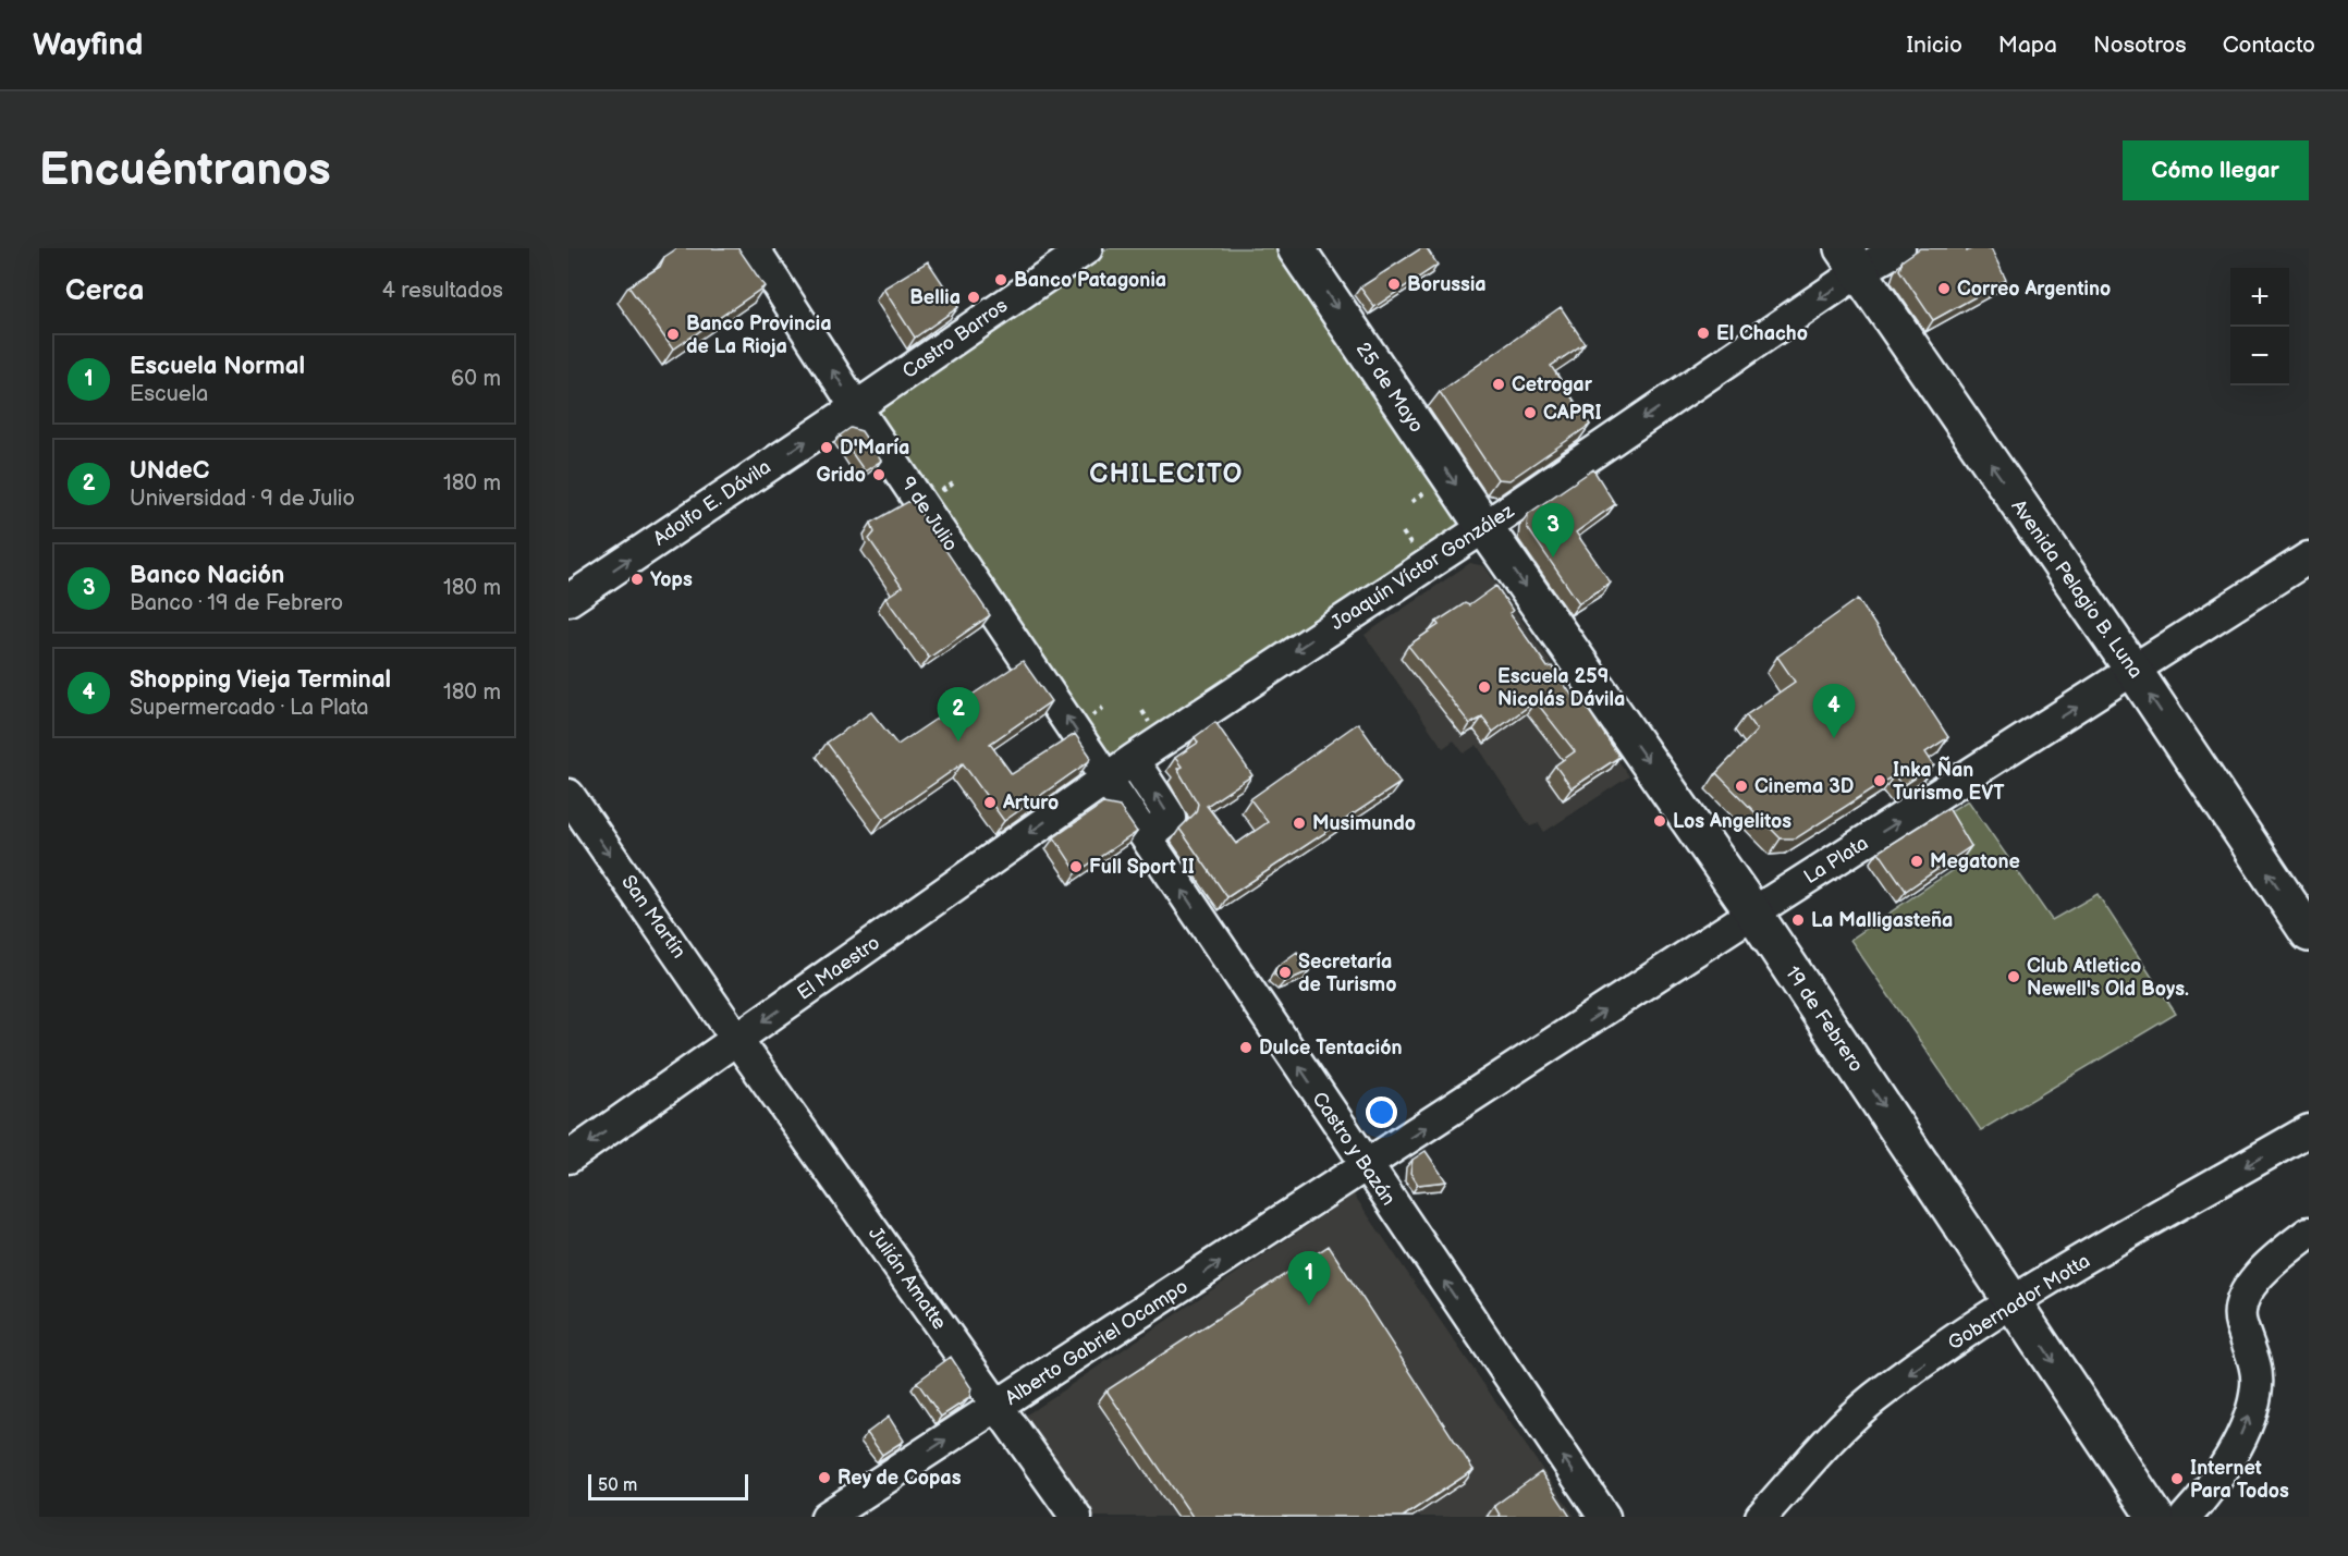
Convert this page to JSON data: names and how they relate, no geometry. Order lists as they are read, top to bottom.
{
  "streets": {
    "main road": ["25 de Mayo", "Avenida Pelagio B. Luna", "19 de Febrero"],
    "street": [
      "Castro Barros",
      "Adolfo E. Dávila",
      "9 de Julio",
      "Joaquín Víctor González",
      "La Plata",
      "San Martín",
      "El Maestro",
      "Castro y Bazán",
      "Julián Amatte",
      "Gobernador Motta",
      "Alberto Gabriel Ocampo"
    ]
  },
  "crossings": [
    ["Castro Barros", "Adolfo E. Dávila"],
    ["Castro Barros", "9 de Julio"],
    ["25 de Mayo", "Joaquín Víctor González"],
    ["25 de Mayo", "19 de Febrero"],
    ["Adolfo E. Dávila", "9 de Julio"],
    ["9 de Julio", "Joaquín Víctor González"],
    ["9 de Julio", "El Maestro"],
    ["9 de Julio", "Castro y Bazán"],
    ["Joaquín Víctor González", "Avenida Pelagio B. Luna"],
    ["Joaquín Víctor González", "El Maestro"],
    ["Joaquín Víctor González", "19 de Febrero"],
    ["Joaquín Víctor González", "Castro y Bazán"],
    ["Avenida Pelagio B. Luna", "La Plata"],
    ["La Plata", "19 de Febrero"],
    ["La Plata", "Castro y Bazán"],
    ["La Plata", "Alberto Gabriel Ocampo"],
    ["San Martín", "El Maestro"],
    ["San Martín", "Julián Amatte"],
    ["El Maestro", "Castro y Bazán"],
    ["El Maestro", "Julián Amatte"],
    ["19 de Febrero", "Gobernador Motta"],
    ["Castro y Bazán", "Alberto Gabriel Ocampo"],
    ["Julián Amatte", "Alberto Gabriel Ocampo"]
  ],
  "one_way": [
    "25 de Mayo",
    "Adolfo E. Dávila",
    "9 de Julio",
    "Joaquín Víctor González",
    "Avenida Pelagio B. Luna",
    "La Plata",
    "San Martín",
    "El Maestro",
    "19 de Febrero",
    "Castro y Bazán",
    "Gobernador Motta",
    "Alberto Gabriel Ocampo"
  ],
  "districts": ["CHILECITO"],
  "places": [
    "Banco Patagonia",
    "Borussia",
    "Correo Argentino",
    "Bellia",
    "El Chacho",
    "Banco Provincia de La Rioja",
    "Cetrogar",
    "CAPRI",
    "D'María",
    "Grido",
    "Yops",
    "Escuela 259 Nicolás Dávila",
    "Inka Ñan Turismo EVT",
    "Cinema 3D",
    "Arturo",
    "Los Angelitos",
    "Musimundo",
    "Megatone",
    "Full Sport II",
    "La Malligasteña",
    "Secretaría de Turismo",
    "Club Atletico Newell's Old Boys.",
    "Dulce Tentación",
    "Rey de Copas",
    "Internet Para Todos"
  ],
  "scale_bar": "50 m",
  "page": {
    "header": "Wayfind",
    "nav": [
      "Inicio",
      "Mapa",
      "Nosotros",
      "Contacto"
    ],
    "buttons": "Cómo llegar",
    "title": "Encuéntranos",
    "heading": ["Cerca", "4 resultados"],
    "map_buttons": ["+", "−"],
    "list": [
      {
        "mark": "1",
        "name": "Escuela Normal",
        "note": "Escuela",
        "value": "60 m"
      },
      {
        "mark": "2",
        "name": "UNdeC",
        "note": "Universidad · 9 de Julio",
        "value": "180 m"
      },
      {
        "mark": "3",
        "name": "Banco Nación",
        "note": "Banco · 19 de Febrero",
        "value": "180 m"
      },
      {
        "mark": "4",
        "name": "Shopping Vieja Terminal",
        "note": "Supermercado · La Plata",
        "value": "180 m"
      }
    ],
    "pins": [
      "3",
      "4",
      "2",
      "1"
    ],
    "scale": "50 m"
  }
}
